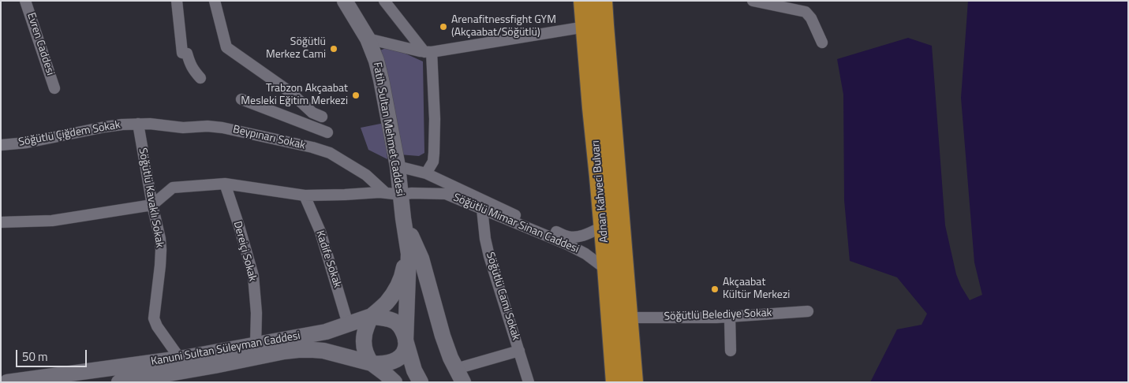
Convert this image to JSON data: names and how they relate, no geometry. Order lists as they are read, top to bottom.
{
  "streets": {
    "highway": ["Adnan Kahveci Bulvarı"],
    "street": [
      "Evren Caddesi",
      "Fatih Sultan Mehmet Caddesi",
      "Söğütlü Çiğdem Sokak",
      "Beypınarı Sokak",
      "Söğütlü Kavaklı Sokak",
      "Söğütlü Mimar Sinan Caddesi",
      "Dereiçi Sokak",
      "Kadife Sokak",
      "Söğütlü Cami Sokak",
      "Söğütlü Belediye Sokak",
      "Kanuni Sultan Süleyman Caddesi"
    ]
  },
  "crossings": [
    ["Fatih Sultan Mehmet Caddesi", "Beypınarı Sokak"],
    ["Fatih Sultan Mehmet Caddesi", "Söğütlü Mimar Sinan Caddesi"],
    ["Fatih Sultan Mehmet Caddesi", "Kanuni Sultan Süleyman Caddesi"],
    ["Söğütlü Çiğdem Sokak", "Beypınarı Sokak"],
    ["Söğütlü Çiğdem Sokak", "Söğütlü Kavaklı Sokak"],
    ["Beypınarı Sokak", "Söğütlü Kavaklı Sokak"],
    ["Beypınarı Sokak", "Söğütlü Mimar Sinan Caddesi"],
    ["Adnan Kahveci Bulvarı", "Söğütlü Mimar Sinan Caddesi"],
    ["Adnan Kahveci Bulvarı", "Söğütlü Belediye Sokak"],
    ["Söğütlü Kavaklı Sokak", "Söğütlü Mimar Sinan Caddesi"],
    ["Söğütlü Kavaklı Sokak", "Kanuni Sultan Süleyman Caddesi"],
    ["Söğütlü Mimar Sinan Caddesi", "Dereiçi Sokak"],
    ["Söğütlü Mimar Sinan Caddesi", "Kadife Sokak"],
    ["Söğütlü Mimar Sinan Caddesi", "Söğütlü Cami Sokak"],
    ["Dereiçi Sokak", "Kanuni Sultan Süleyman Caddesi"],
    ["Kadife Sokak", "Kanuni Sultan Süleyman Caddesi"]
  ],
  "places": [
    "Arenafitnessfight GYM (Akçaabat/Söğütlü)",
    "Söğütlü Merkez Cami",
    "Trabzon Akçaabat Mesleki Eğitim Merkezi",
    "Akçaabat Kültür Merkezi"
  ],
  "scale_bar": "50 m"
}
